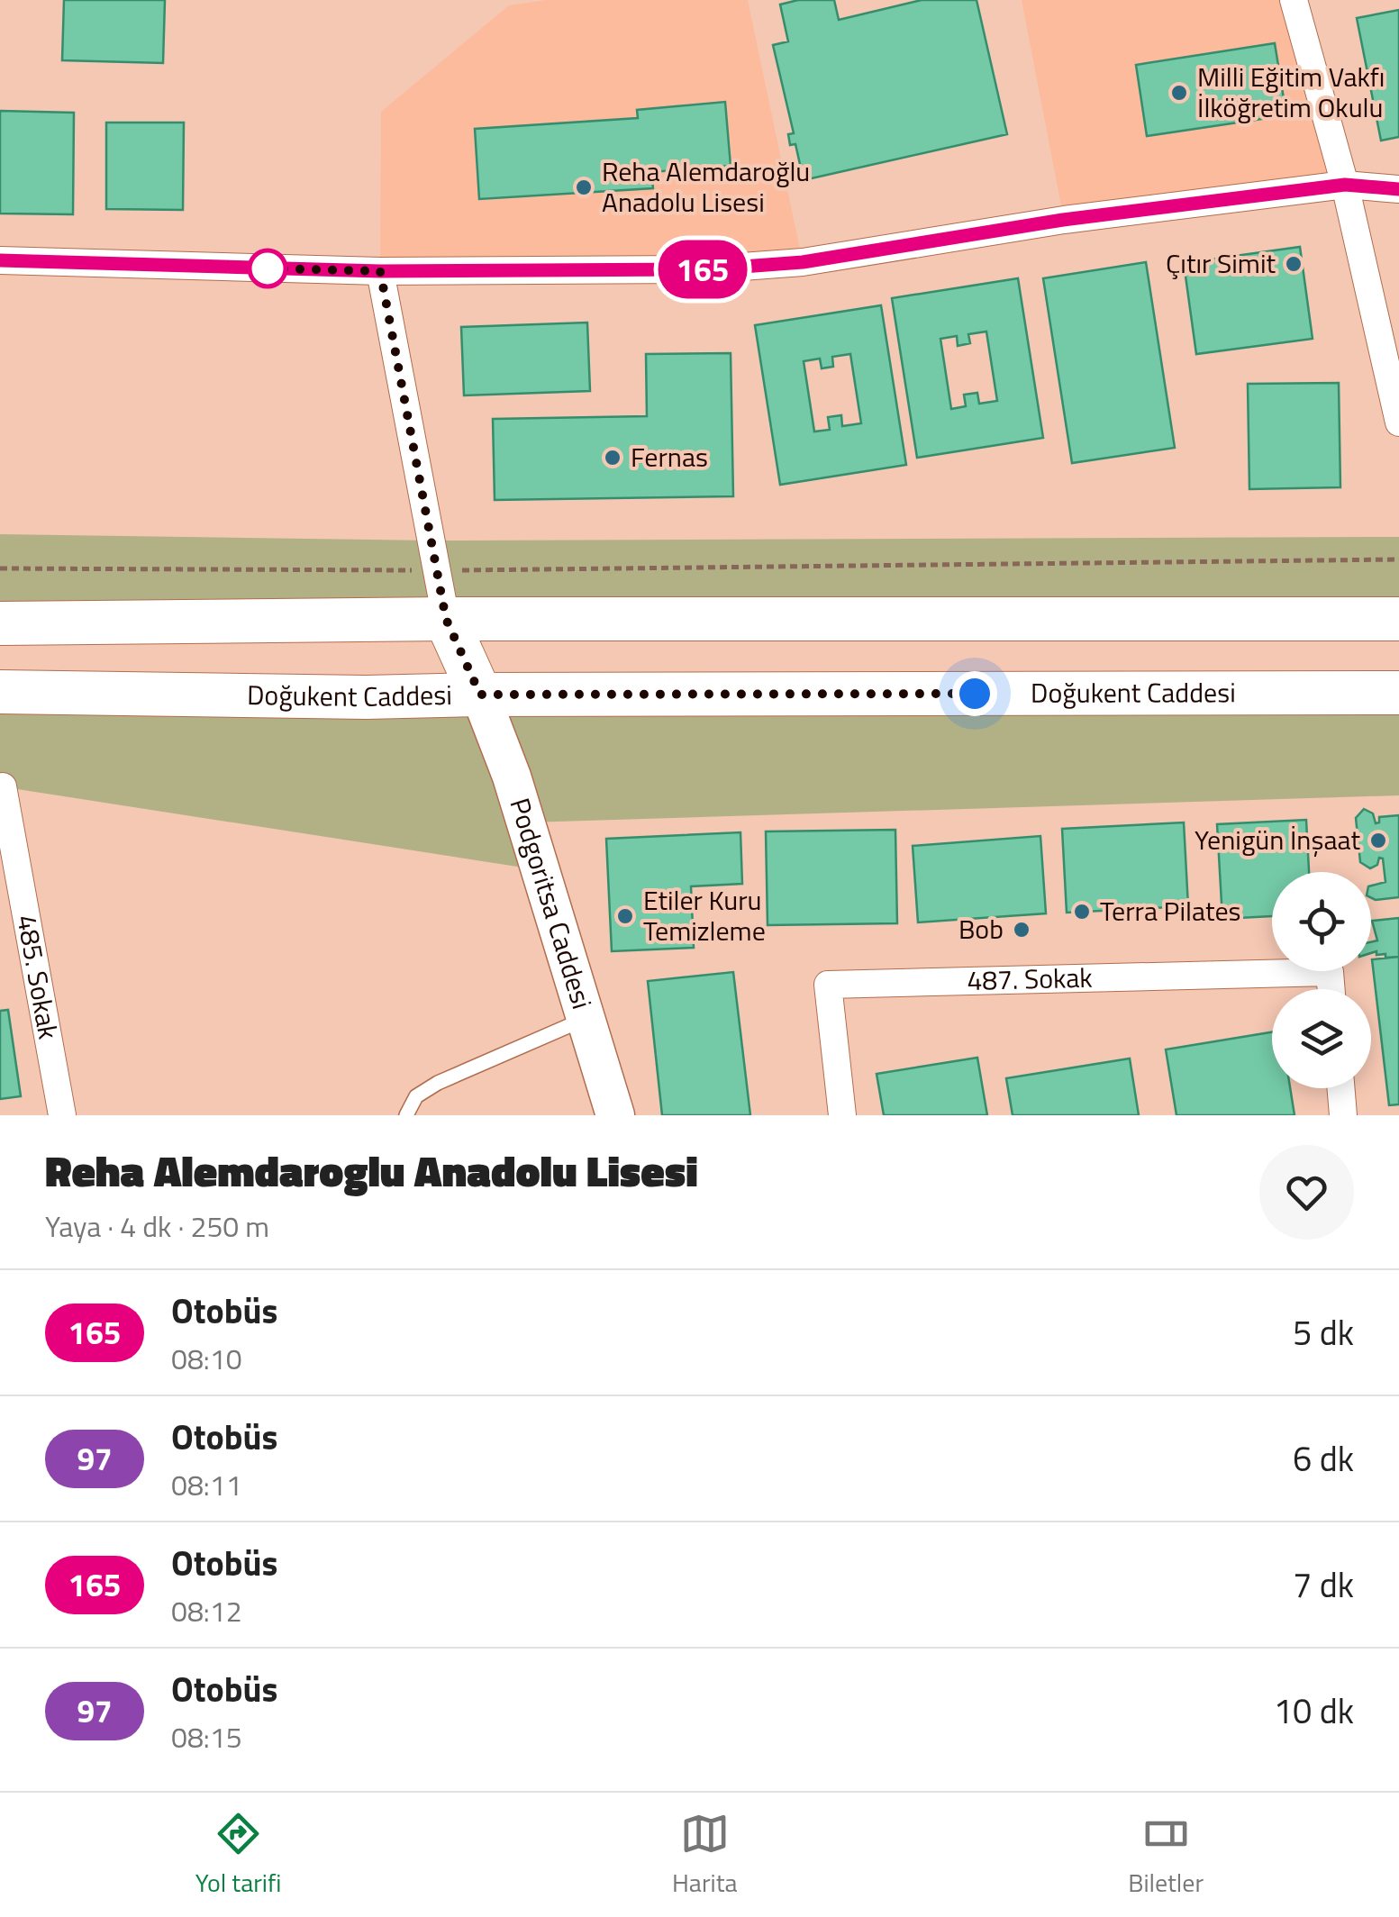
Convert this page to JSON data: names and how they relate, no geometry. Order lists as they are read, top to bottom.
{
  "streets": {
    "main road": ["Doğukent Caddesi", "Podgoritsa Caddesi"],
    "street": ["485. Sokak", "487. Sokak"]
  },
  "crossings": [
    ["Doğukent Caddesi", "Podgoritsa Caddesi"]
  ],
  "places": [
    "Milli Eğitim Vakfı İlköğretim Okulu",
    "Reha Alemdaroğlu Anadolu Lisesi",
    "Çıtır Simit",
    "Fernas",
    "Yenigün İnşaat",
    "Terra Pilates",
    "Etiler Kuru Temizleme",
    "Bob"
  ],
  "lines": ["bus line 165"],
  "page": {
    "on_map": "165",
    "heading": ["Reha Alemdaroglu Anadolu Lisesi", "Yaya · 4 dk · 250 m"],
    "list": [
      {
        "mark": "165",
        "name": "Otobüs",
        "note": "08:10",
        "value": "5 dk"
      },
      {
        "mark": "97",
        "name": "Otobüs",
        "note": "08:11",
        "value": "6 dk"
      },
      {
        "mark": "165",
        "name": "Otobüs",
        "note": "08:12",
        "value": "7 dk"
      },
      {
        "mark": "97",
        "name": "Otobüs",
        "note": "08:15",
        "value": "10 dk"
      }
    ],
    "tabs": ["Yol tarifi", "Harita", "Biletler"]
  }
}
